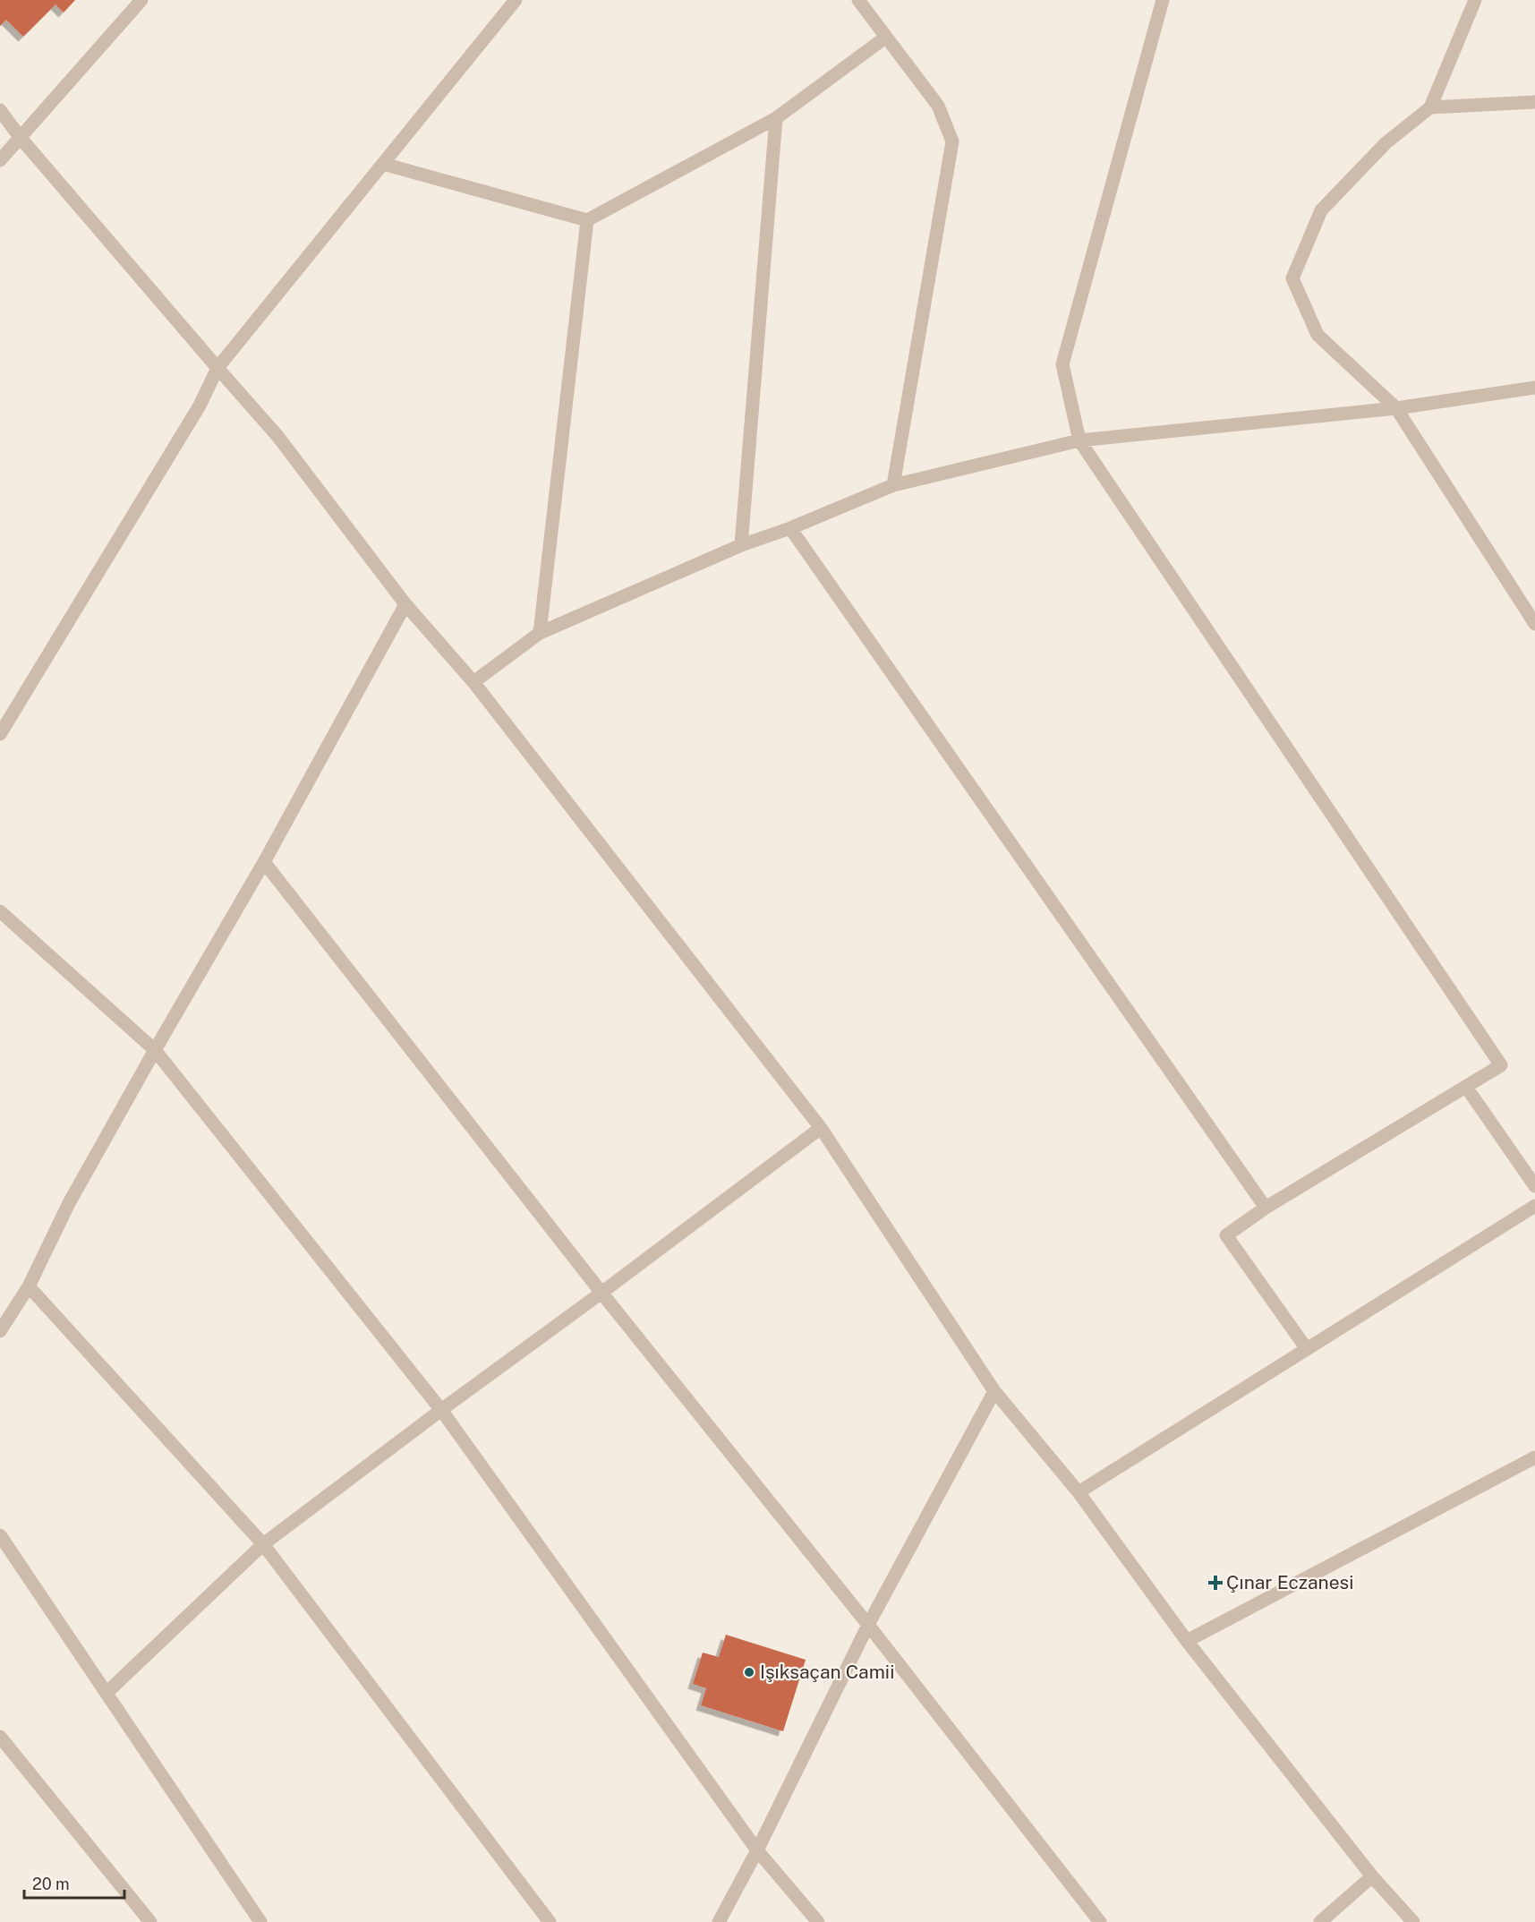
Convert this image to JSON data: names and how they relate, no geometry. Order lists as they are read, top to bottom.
{
  "places": {
    "health": ["Çınar Eczanesi"],
    "other": ["Işıksaçan Camii"]
  },
  "scale_bar": "20 m"
}
